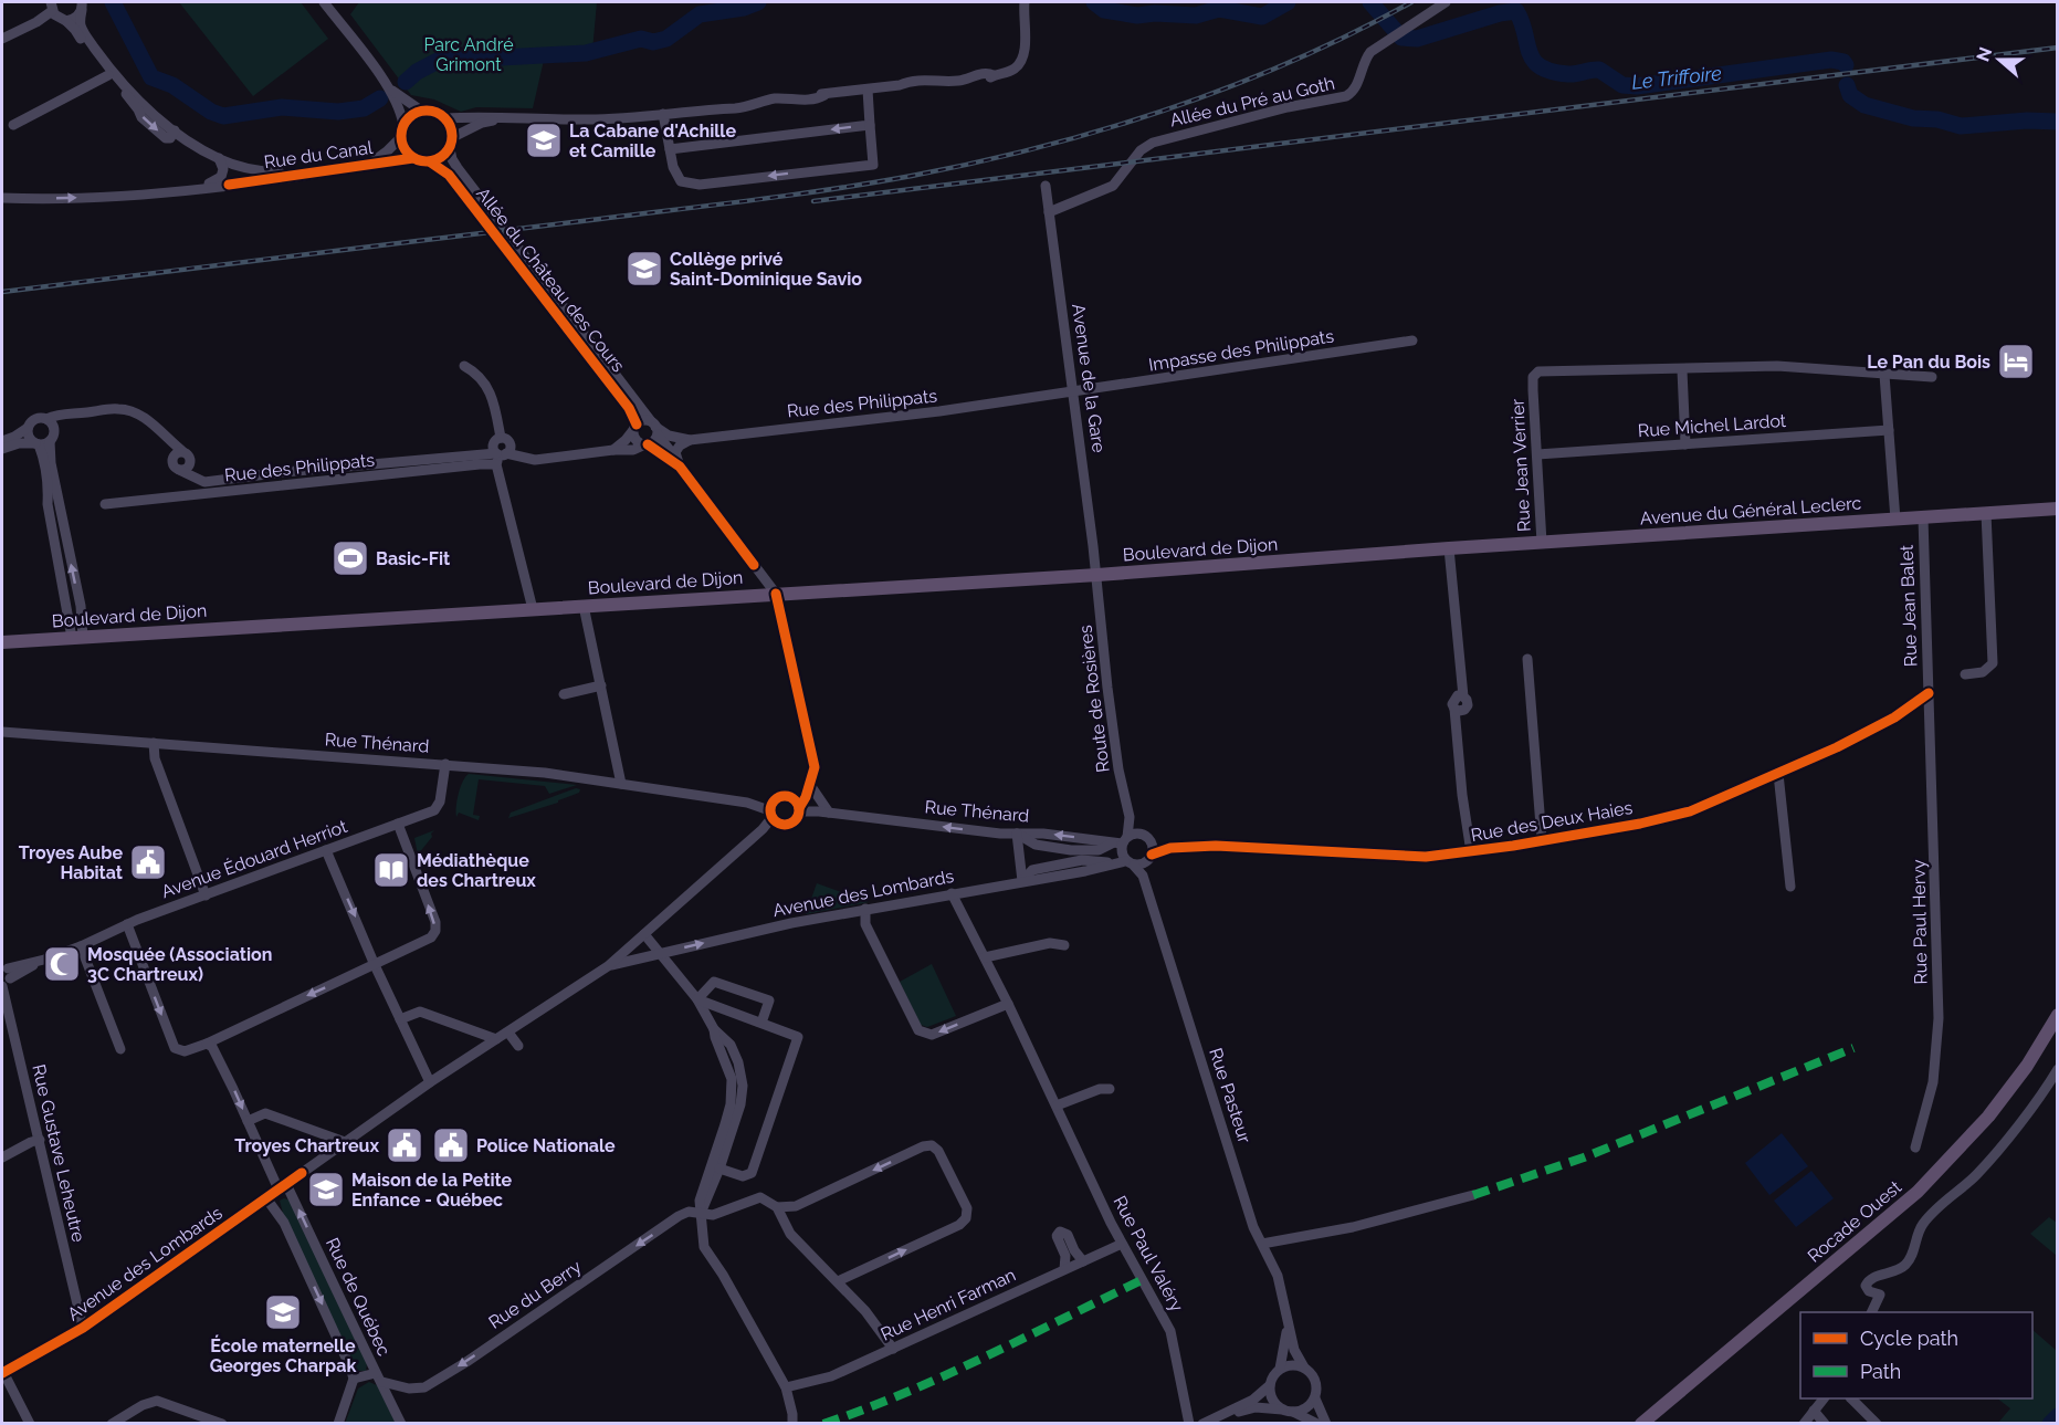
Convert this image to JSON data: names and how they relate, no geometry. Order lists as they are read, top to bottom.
{
  "streets": {
    "main road": ["Avenue du Général Leclerc", "Boulevard de Dijon", "Rocade Ouest"],
    "street": [
      "Allée du Pré au Goth",
      "Rue du Canal",
      "Allée du Château des Cours",
      "Impasse des Philippats",
      "Avenue de la Gare",
      "Rue des Philippats",
      "Rue Michel Lardot",
      "Rue Jean Verrier",
      "Rue Jean Balet",
      "Route de Rosières",
      "Rue Thénard",
      "Rue des Deux Haies",
      "Avenue Édouard Herriot",
      "Avenue des Lombards",
      "Rue Paul Hervy",
      "Rue Pasteur",
      "Rue Gustave Leheutre",
      "Rue Paul Valéry",
      "Rue du Berry",
      "Rue de Québec",
      "Rue Henri Farman"
    ]
  },
  "crossings": [
    ["Allée du Pré au Goth", "Avenue de la Gare"],
    ["Rue du Canal", "Allée du Château des Cours"],
    ["Allée du Château des Cours", "Rue des Philippats"],
    ["Allée du Château des Cours", "Boulevard de Dijon"],
    ["Impasse des Philippats", "Avenue de la Gare"],
    ["Impasse des Philippats", "Rue des Philippats"],
    ["Avenue de la Gare", "Rue des Philippats"],
    ["Avenue de la Gare", "Boulevard de Dijon"],
    ["Avenue de la Gare", "Route de Rosières"],
    ["Rue Michel Lardot", "Rue Jean Verrier"],
    ["Rue Jean Verrier", "Avenue du Général Leclerc"],
    ["Avenue du Général Leclerc", "Boulevard de Dijon"],
    ["Avenue du Général Leclerc", "Rue Jean Balet"],
    ["Boulevard de Dijon", "Route de Rosières"],
    ["Rue Jean Balet", "Rue des Deux Haies"],
    ["Rue Jean Balet", "Rue Paul Hervy"],
    ["Route de Rosières", "Rue Thénard"],
    ["Route de Rosières", "Rue des Deux Haies"],
    ["Route de Rosières", "Avenue des Lombards"],
    ["Route de Rosières", "Rue Pasteur"],
    ["Rue Thénard", "Avenue Édouard Herriot"],
    ["Rue Thénard", "Avenue des Lombards"],
    ["Rue des Deux Haies", "Avenue des Lombards"],
    ["Rue des Deux Haies", "Rue Paul Hervy"],
    ["Rue des Deux Haies", "Rue Pasteur"],
    ["Avenue Édouard Herriot", "Rue Gustave Leheutre"],
    ["Avenue des Lombards", "Rue Pasteur"],
    ["Avenue des Lombards", "Rue Gustave Leheutre"],
    ["Avenue des Lombards", "Rue Paul Valéry"],
    ["Avenue des Lombards", "Rue de Québec"],
    ["Rue Paul Valéry", "Rue Henri Farman"],
    ["Rue du Berry", "Rue de Québec"]
  ],
  "one_way": ["Rue du Berry"],
  "water": ["Le Triffoire"],
  "parks": ["Parc André Grimont"],
  "places": {
    "school or university": [
      "La Cabane d'Achille et Camille",
      "Collège privé Saint-Dominique Savio",
      "Maison de la Petite Enfance - Québec",
      "École maternelle Georges Charpak"
    ],
    "hotel": ["Le Pan du Bois"],
    "sports": ["Basic-Fit"],
    "public building": ["Troyes Aube Habitat", "Troyes Chartreux", "Police Nationale"],
    "library": ["Médiathèque des Chartreux"],
    "mosque": ["Mosquée (Association 3C Chartreux)"]
  },
  "legend": ["Cycle path", "Path"],
  "north": "left"
}
